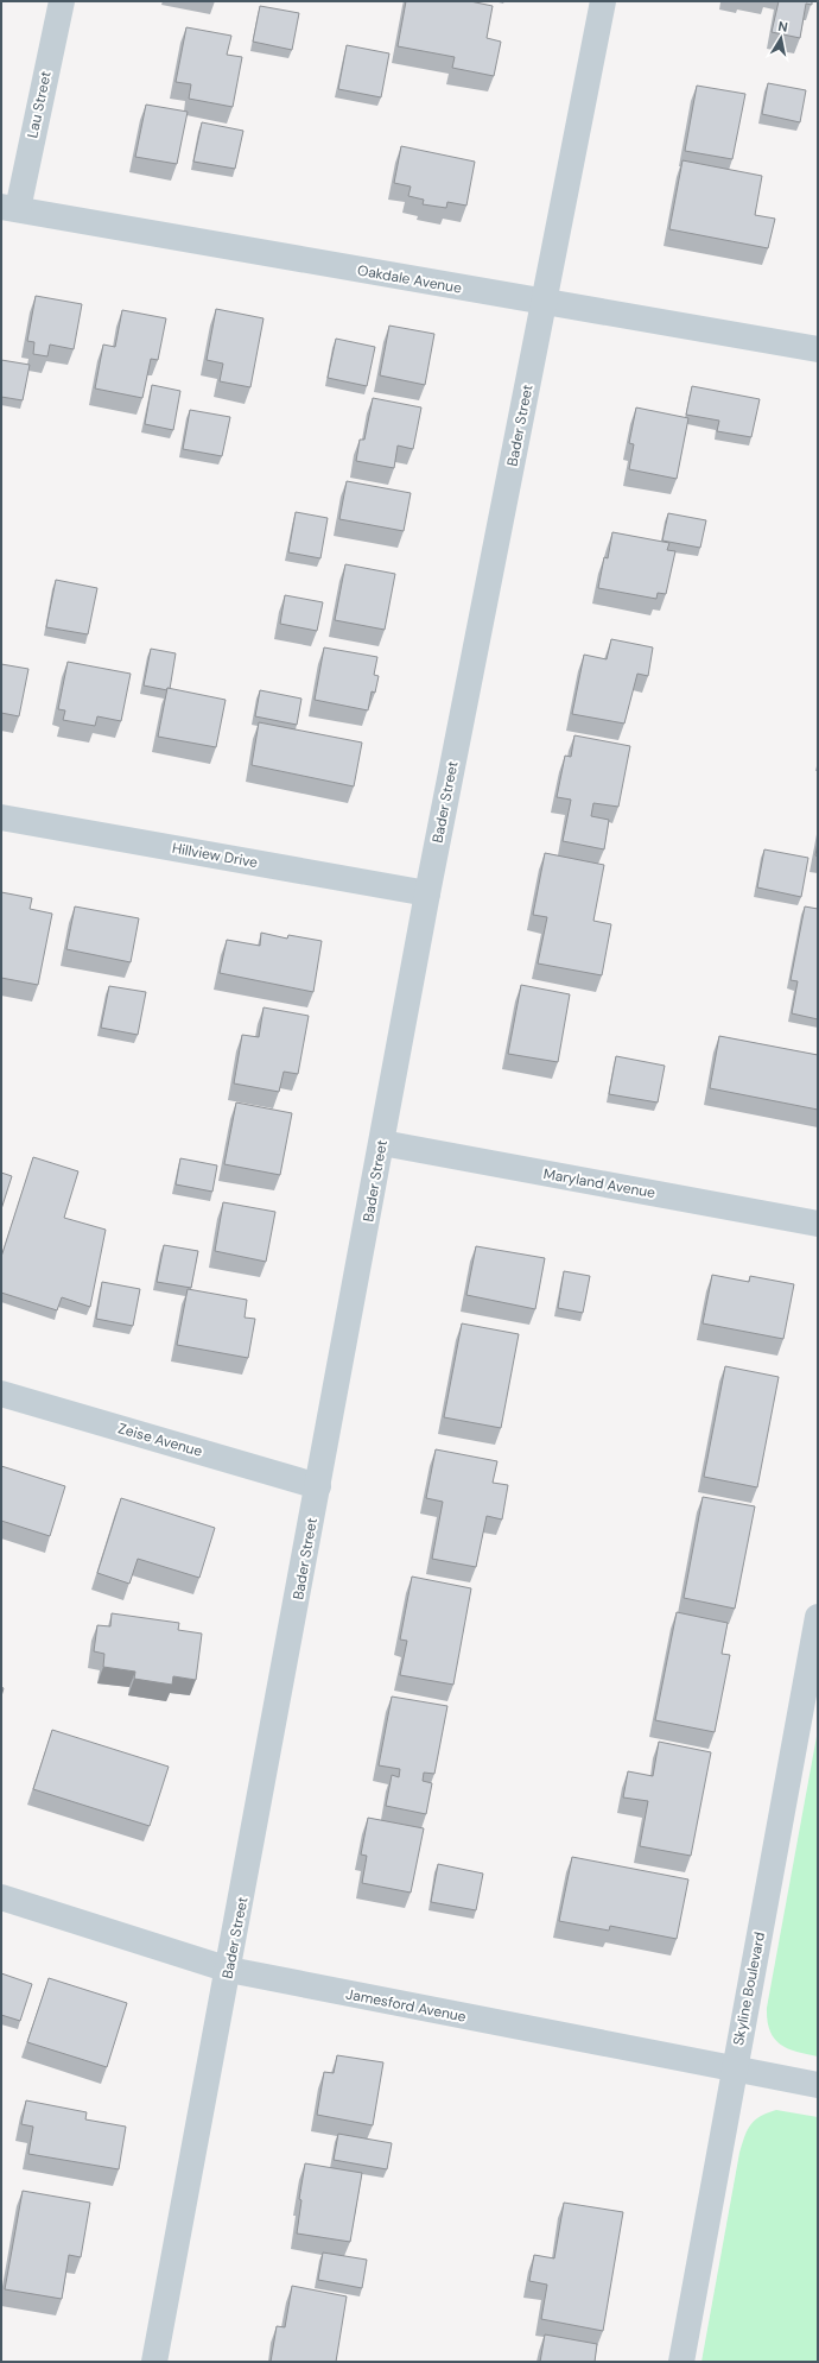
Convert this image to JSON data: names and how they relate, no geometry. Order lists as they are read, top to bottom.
{
  "streets": {
    "street": [
      "Lau Street",
      "Oakdale Avenue",
      "Bader Street",
      "Hillview Drive",
      "Maryland Avenue",
      "Zeise Avenue",
      "Skyline Boulevard",
      "Jamesford Avenue"
    ]
  },
  "crossings": [
    ["Lau Street", "Oakdale Avenue"],
    ["Oakdale Avenue", "Bader Street"],
    ["Bader Street", "Hillview Drive"],
    ["Bader Street", "Maryland Avenue"],
    ["Bader Street", "Zeise Avenue"],
    ["Bader Street", "Jamesford Avenue"],
    ["Skyline Boulevard", "Jamesford Avenue"]
  ],
  "north": "top"
}
